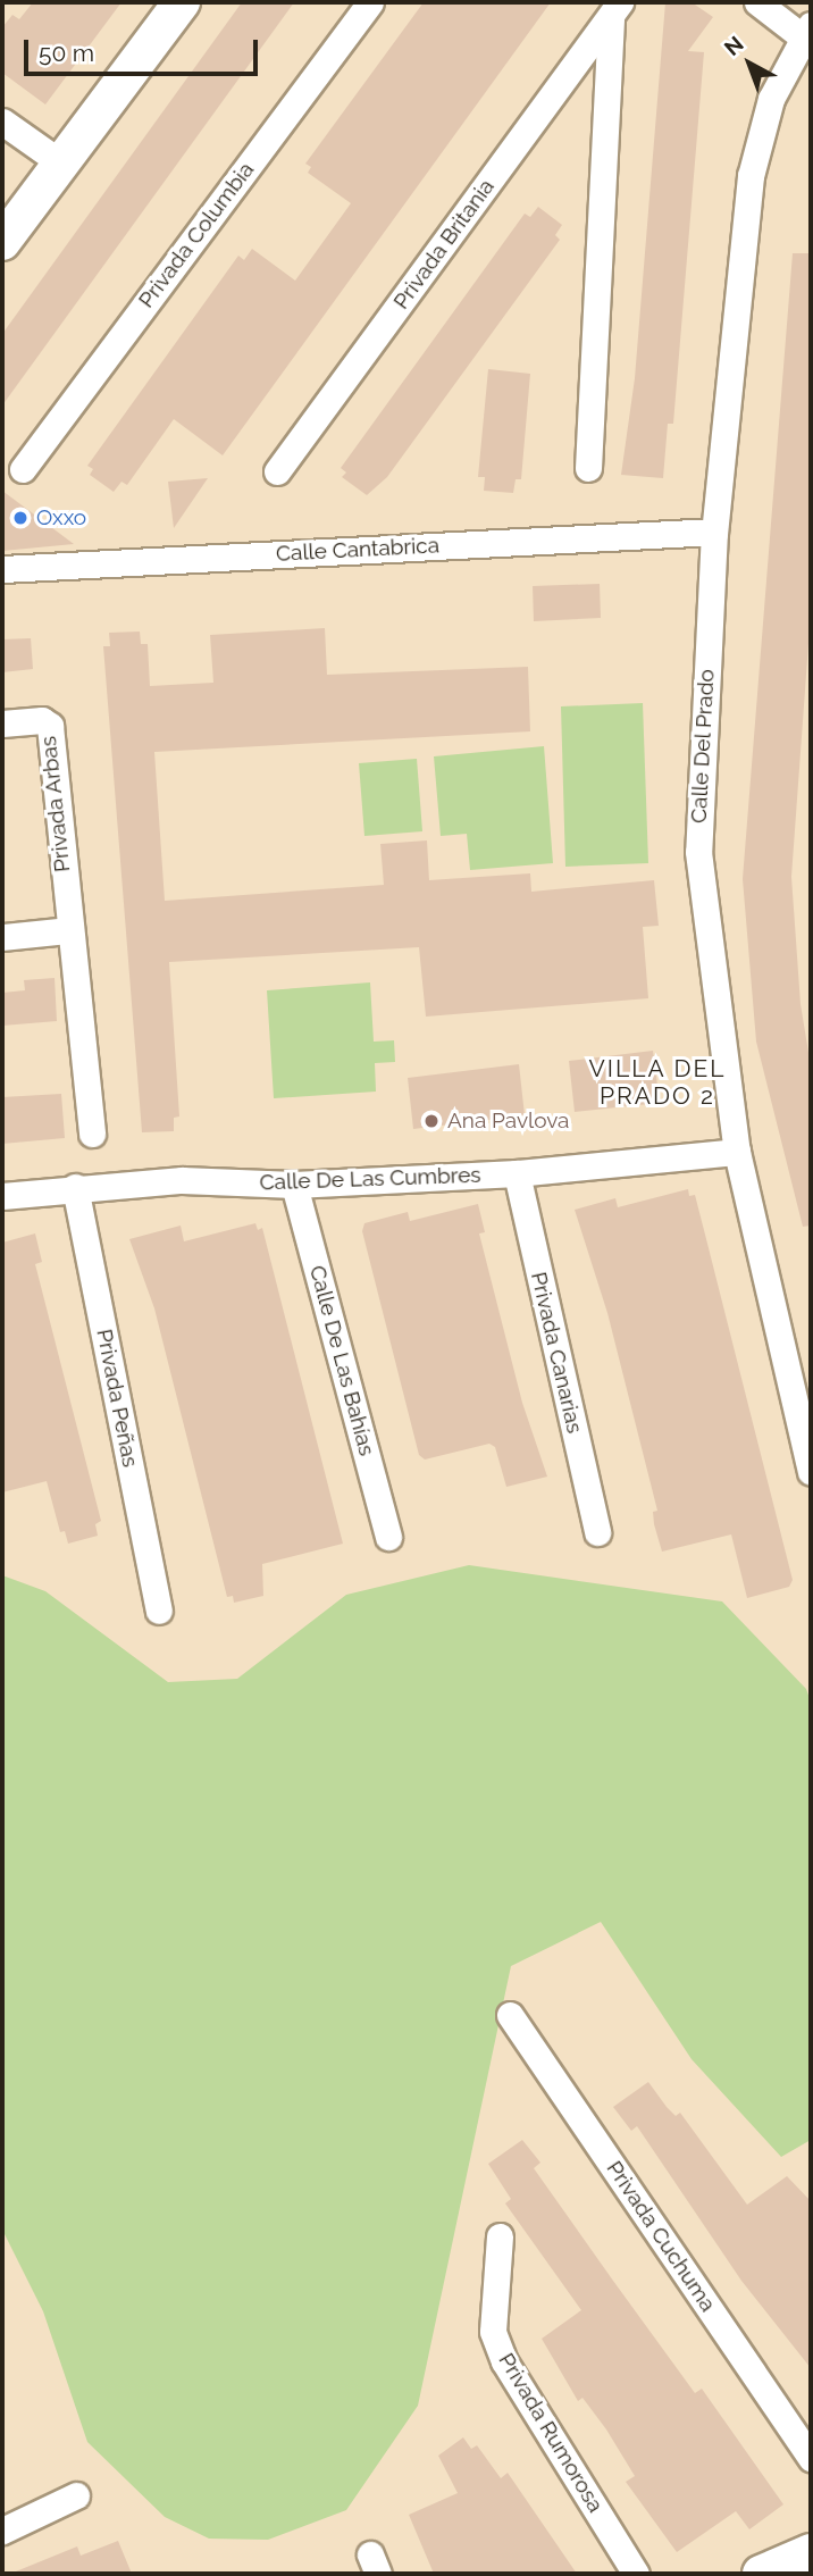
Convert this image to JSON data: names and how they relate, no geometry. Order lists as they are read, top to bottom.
{
  "streets": {
    "street": [
      "Privada Columbia",
      "Privada Britania",
      "Calle Cantabrica",
      "Calle Del Prado",
      "Privada Arbas",
      "Calle De Las Cumbres",
      "Privada Canarias",
      "Calle De Las Bahías",
      "Privada Peñas",
      "Privada Cuchuma",
      "Privada Rumorosa"
    ]
  },
  "crossings": [
    ["Calle Cantabrica", "Calle Del Prado"],
    ["Calle Del Prado", "Calle De Las Cumbres"],
    ["Calle De Las Cumbres", "Privada Canarias"],
    ["Calle De Las Cumbres", "Calle De Las Bahías"],
    ["Calle De Las Cumbres", "Privada Peñas"]
  ],
  "districts": ["VILLA DEL PRADO 2"],
  "places": ["Oxxo", "Ana Pavlova"],
  "scale_bar": "50 m",
  "north": "top left"
}
